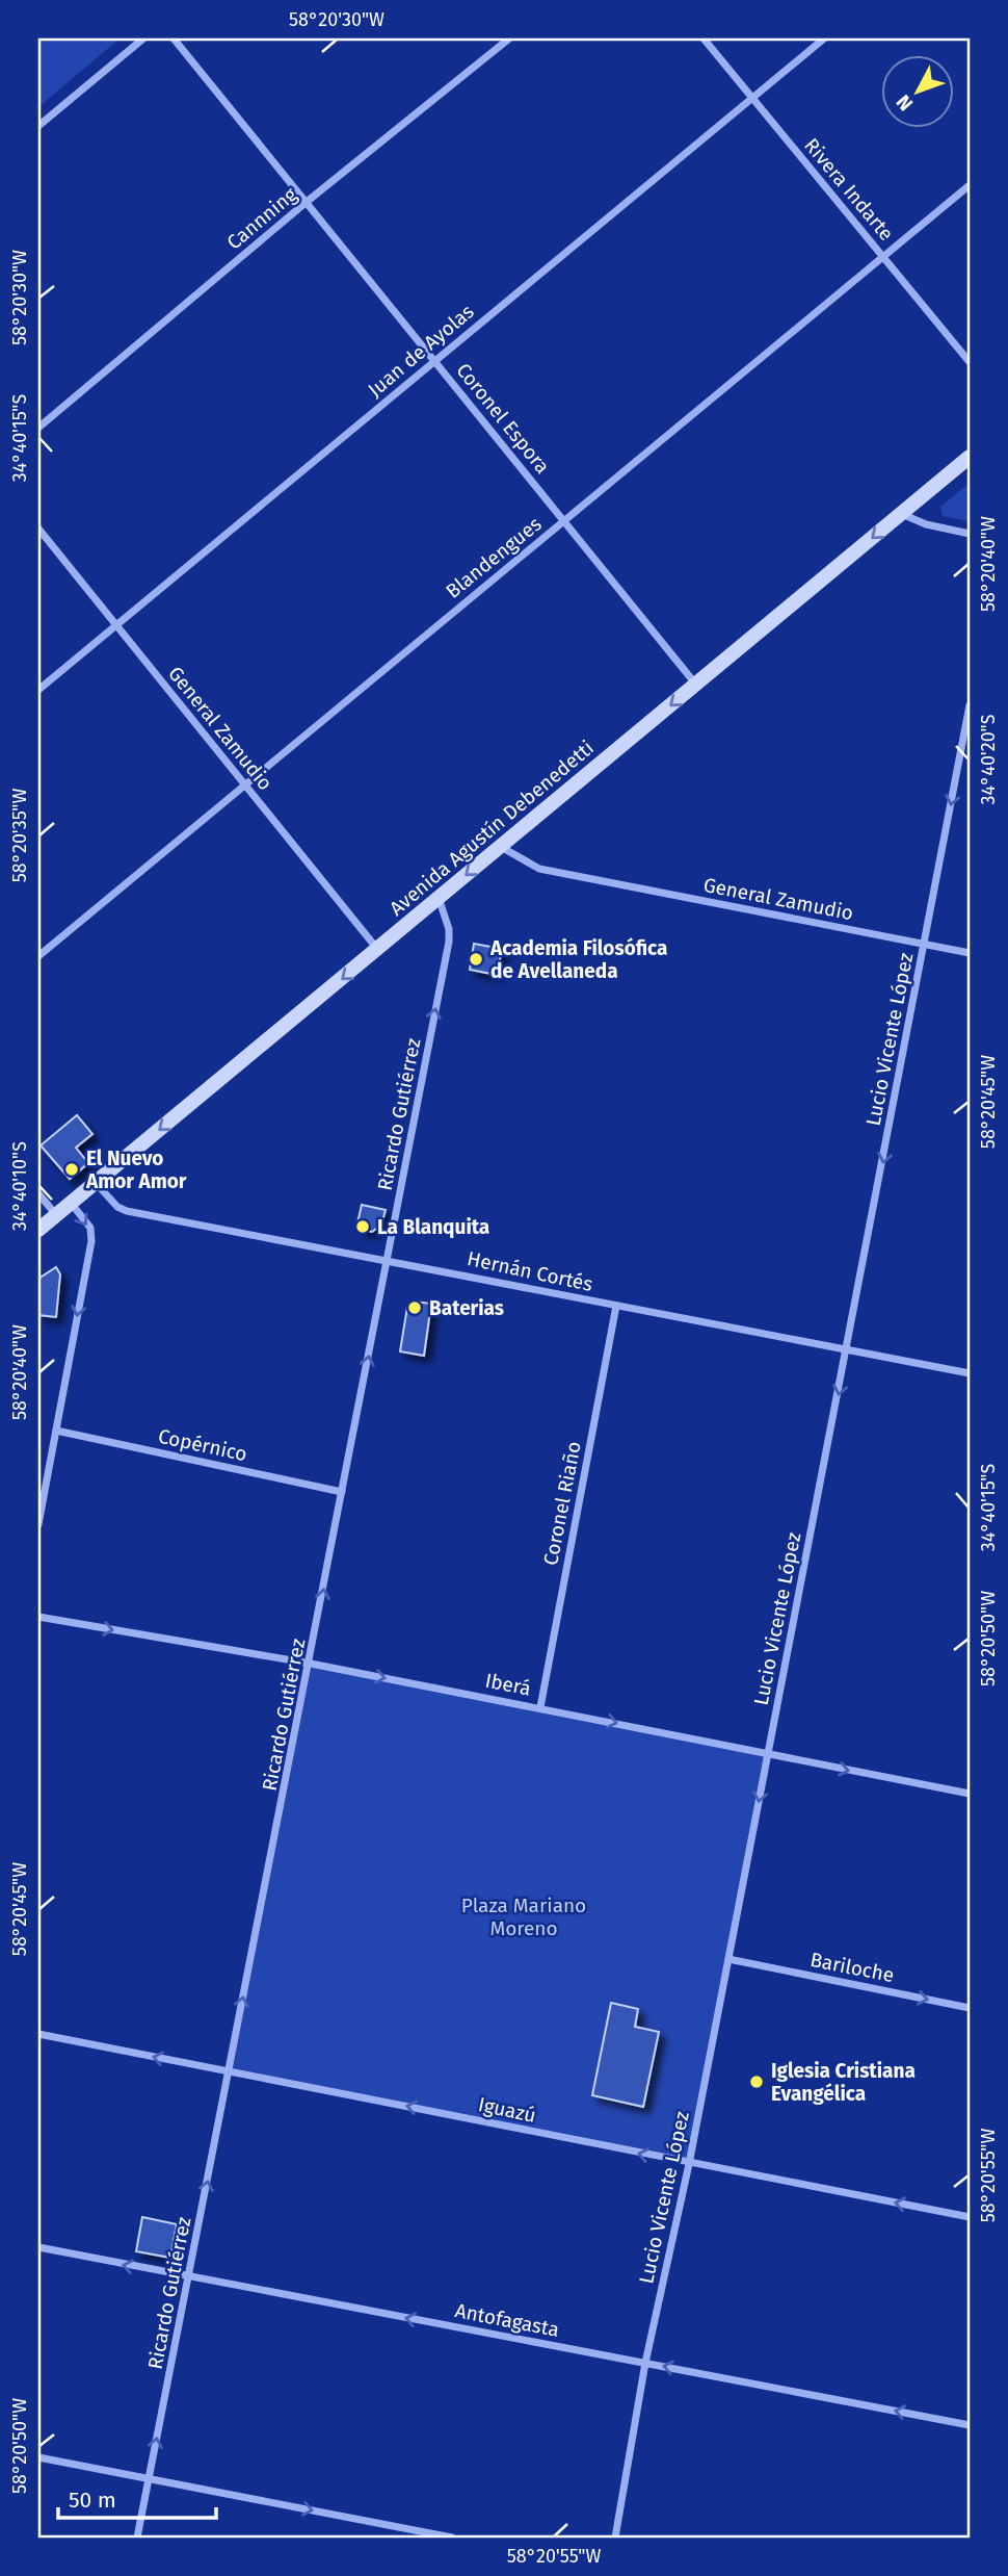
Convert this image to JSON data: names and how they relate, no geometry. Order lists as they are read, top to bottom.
{
  "streets": {
    "main road": ["Avenida Agustín Debenedetti"],
    "street": [
      "Rivera Indarte",
      "Cannning",
      "Juan de Ayolas",
      "Coronel Espora",
      "Blandengues",
      "General Zamudio",
      "Lucio Vicente López",
      "Ricardo Gutiérrez",
      "Hernán Cortés",
      "Copérnico",
      "Coronel Riaño",
      "Iberá",
      "Bariloche",
      "Iguazú",
      "Antofagasta"
    ]
  },
  "crossings": [
    ["Rivera Indarte", "Juan de Ayolas"],
    ["Rivera Indarte", "Blandengues"],
    ["Cannning", "Coronel Espora"],
    ["Juan de Ayolas", "Coronel Espora"],
    ["Juan de Ayolas", "General Zamudio"],
    ["Coronel Espora", "Blandengues"],
    ["Coronel Espora", "Avenida Agustín Debenedetti"],
    ["Blandengues", "General Zamudio"],
    ["General Zamudio", "Avenida Agustín Debenedetti"],
    ["General Zamudio", "Lucio Vicente López"],
    ["Avenida Agustín Debenedetti", "Ricardo Gutiérrez"],
    ["Avenida Agustín Debenedetti", "Hernán Cortés"],
    ["Lucio Vicente López", "Hernán Cortés"],
    ["Lucio Vicente López", "Iberá"],
    ["Lucio Vicente López", "Bariloche"],
    ["Lucio Vicente López", "Iguazú"],
    ["Lucio Vicente López", "Antofagasta"],
    ["Ricardo Gutiérrez", "Hernán Cortés"],
    ["Ricardo Gutiérrez", "Copérnico"],
    ["Ricardo Gutiérrez", "Iberá"],
    ["Ricardo Gutiérrez", "Iguazú"],
    ["Ricardo Gutiérrez", "Antofagasta"],
    ["Hernán Cortés", "Coronel Riaño"],
    ["Coronel Riaño", "Iberá"]
  ],
  "one_way": [
    "Avenida Agustín Debenedetti",
    "Lucio Vicente López",
    "Ricardo Gutiérrez",
    "Iberá",
    "Bariloche",
    "Iguazú",
    "Antofagasta"
  ],
  "parks": ["Plaza Mariano Moreno"],
  "places": [
    "Academia Filosófica de Avellaneda",
    "El Nuevo Amor Amor",
    "La Blanquita",
    "Baterias",
    "Iglesia Cristiana Evangélica"
  ],
  "scale_bar": "50 m",
  "north": "bottom left",
  "coordinates": [
    "58°20'30\"W",
    "34°40'15\"S",
    "58°20'40\"W",
    "34°40'20\"S",
    "58°20'35\"W",
    "58°20'45\"W",
    "34°40'10\"S",
    "58°20'50\"W",
    "58°20'55\"W"
  ]
}
